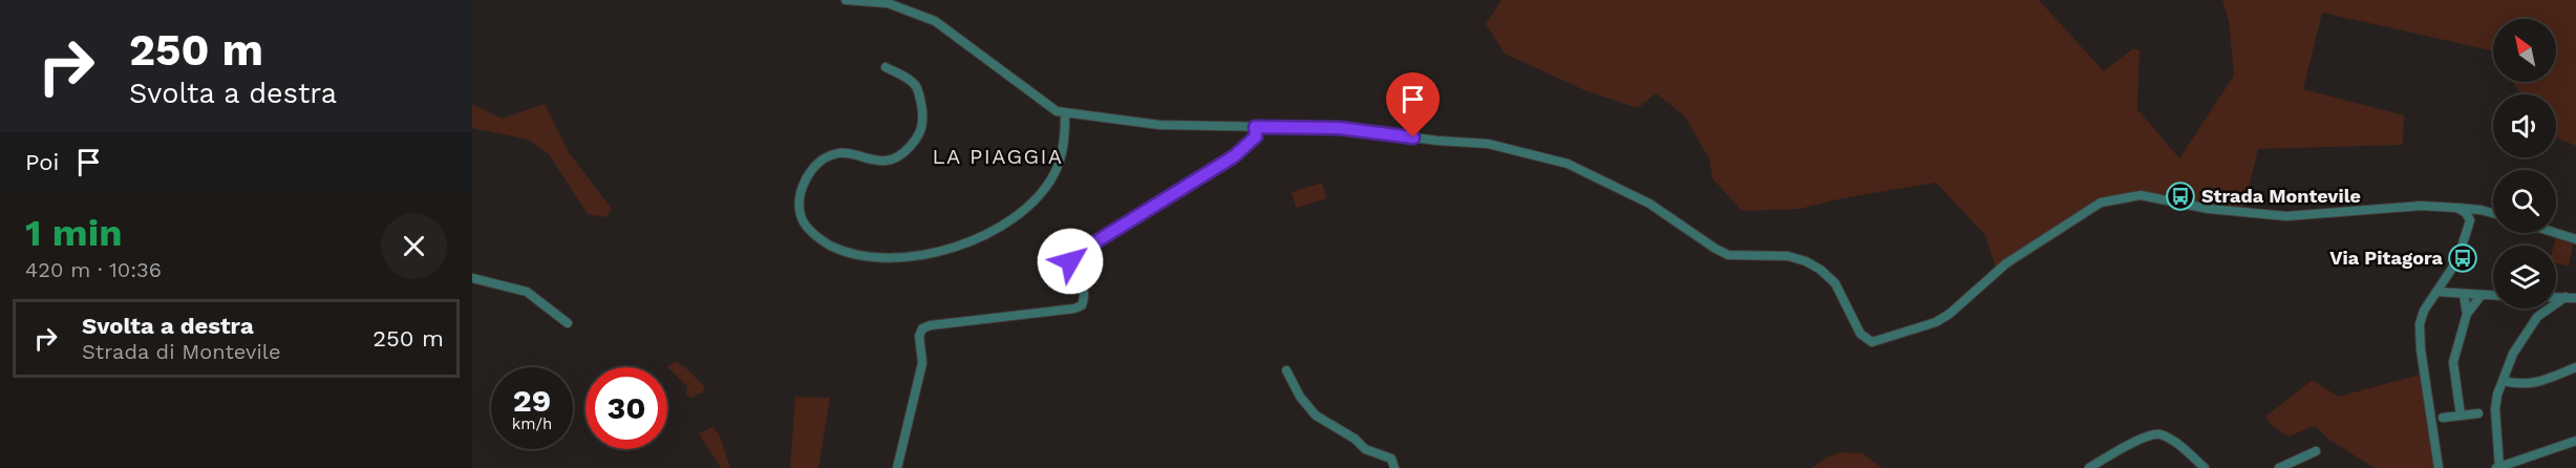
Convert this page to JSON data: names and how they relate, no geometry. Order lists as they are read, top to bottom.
{
  "districts": ["LA PIAGGIA"],
  "places": {
    "bus stop": ["Strada Montevile", "Via Pitagora"]
  },
  "north": "top left",
  "page": {
    "turn": ["250 m", "Svolta a destra"],
    "then": "Poi",
    "heading": ["1 min", "420 m · 10:36"],
    "list": [
      {
        "name": "Svolta a destra",
        "note": "Strada di Montevile",
        "value": "250 m"
      }
    ],
    "speed": "29 km/h",
    "limit": "30"
  }
}
